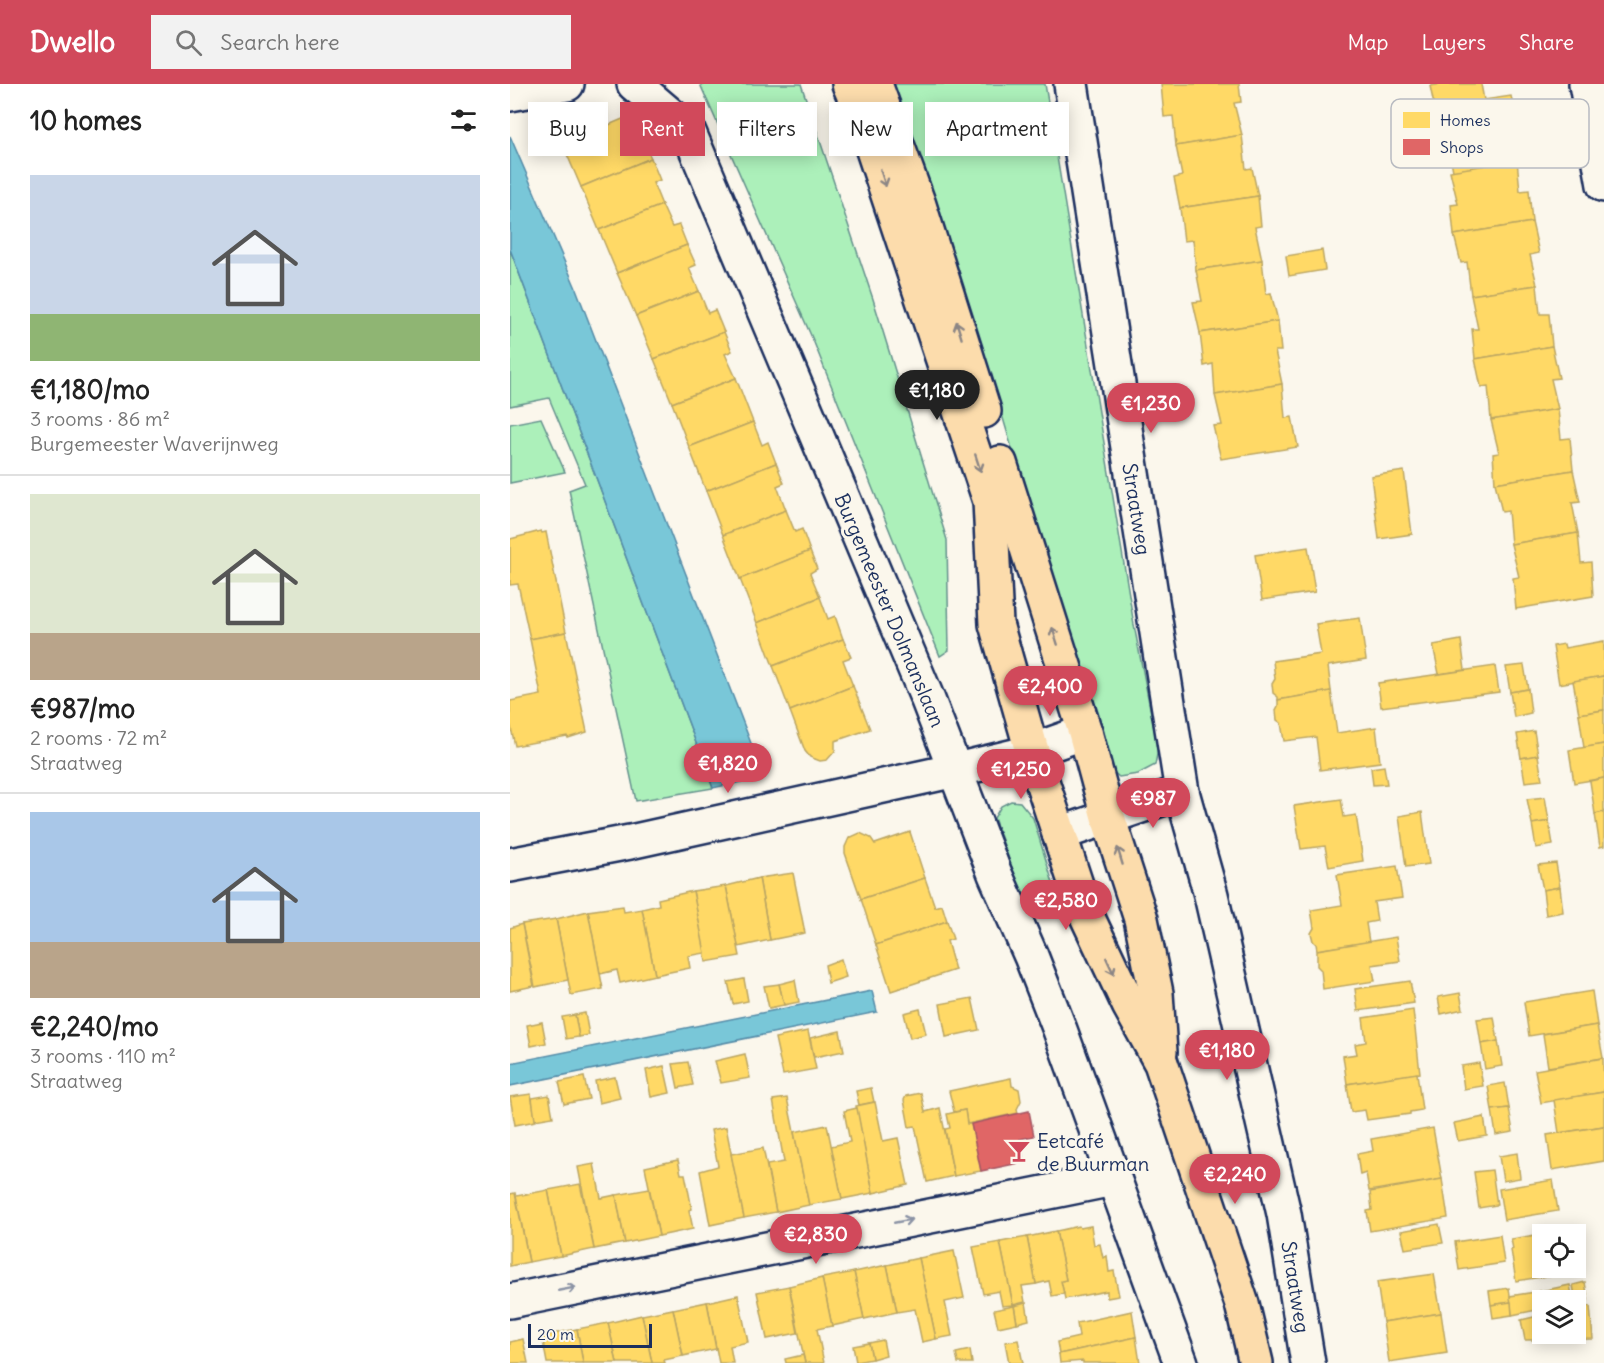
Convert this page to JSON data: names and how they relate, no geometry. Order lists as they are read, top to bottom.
{
  "streets": {
    "street": ["Straatweg", "Burgemeester Dolmanslaan"]
  },
  "places": {
    "bar": ["Eetcafé de Buurman"]
  },
  "legend": ["Homes", "Shops"],
  "scale_bar": "20 m",
  "page": {
    "header": "Dwello",
    "search": "Search here",
    "nav": ["Map", "Layers", "Share"],
    "heading": "10 homes",
    "chip": [
      "Buy",
      "Rent",
      "Filters",
      "New",
      "Apartment"
    ],
    "list": [
      {
        "name": "€1,180/mo",
        "note": "3 rooms · 86 m² · Burgemeester Waverijnweg"
      },
      {
        "name": "€987/mo",
        "note": "2 rooms · 72 m² · Straatweg"
      },
      {
        "name": "€2,240/mo",
        "note": "3 rooms · 110 m² · Straatweg"
      }
    ],
    "price": [
      "€1,180",
      "€1,230",
      "€2,400",
      "€1,820",
      "€1,250",
      "€987",
      "€2,580",
      "€1,180",
      "€2,240",
      "€2,830"
    ],
    "scale": "20 m"
  }
}
